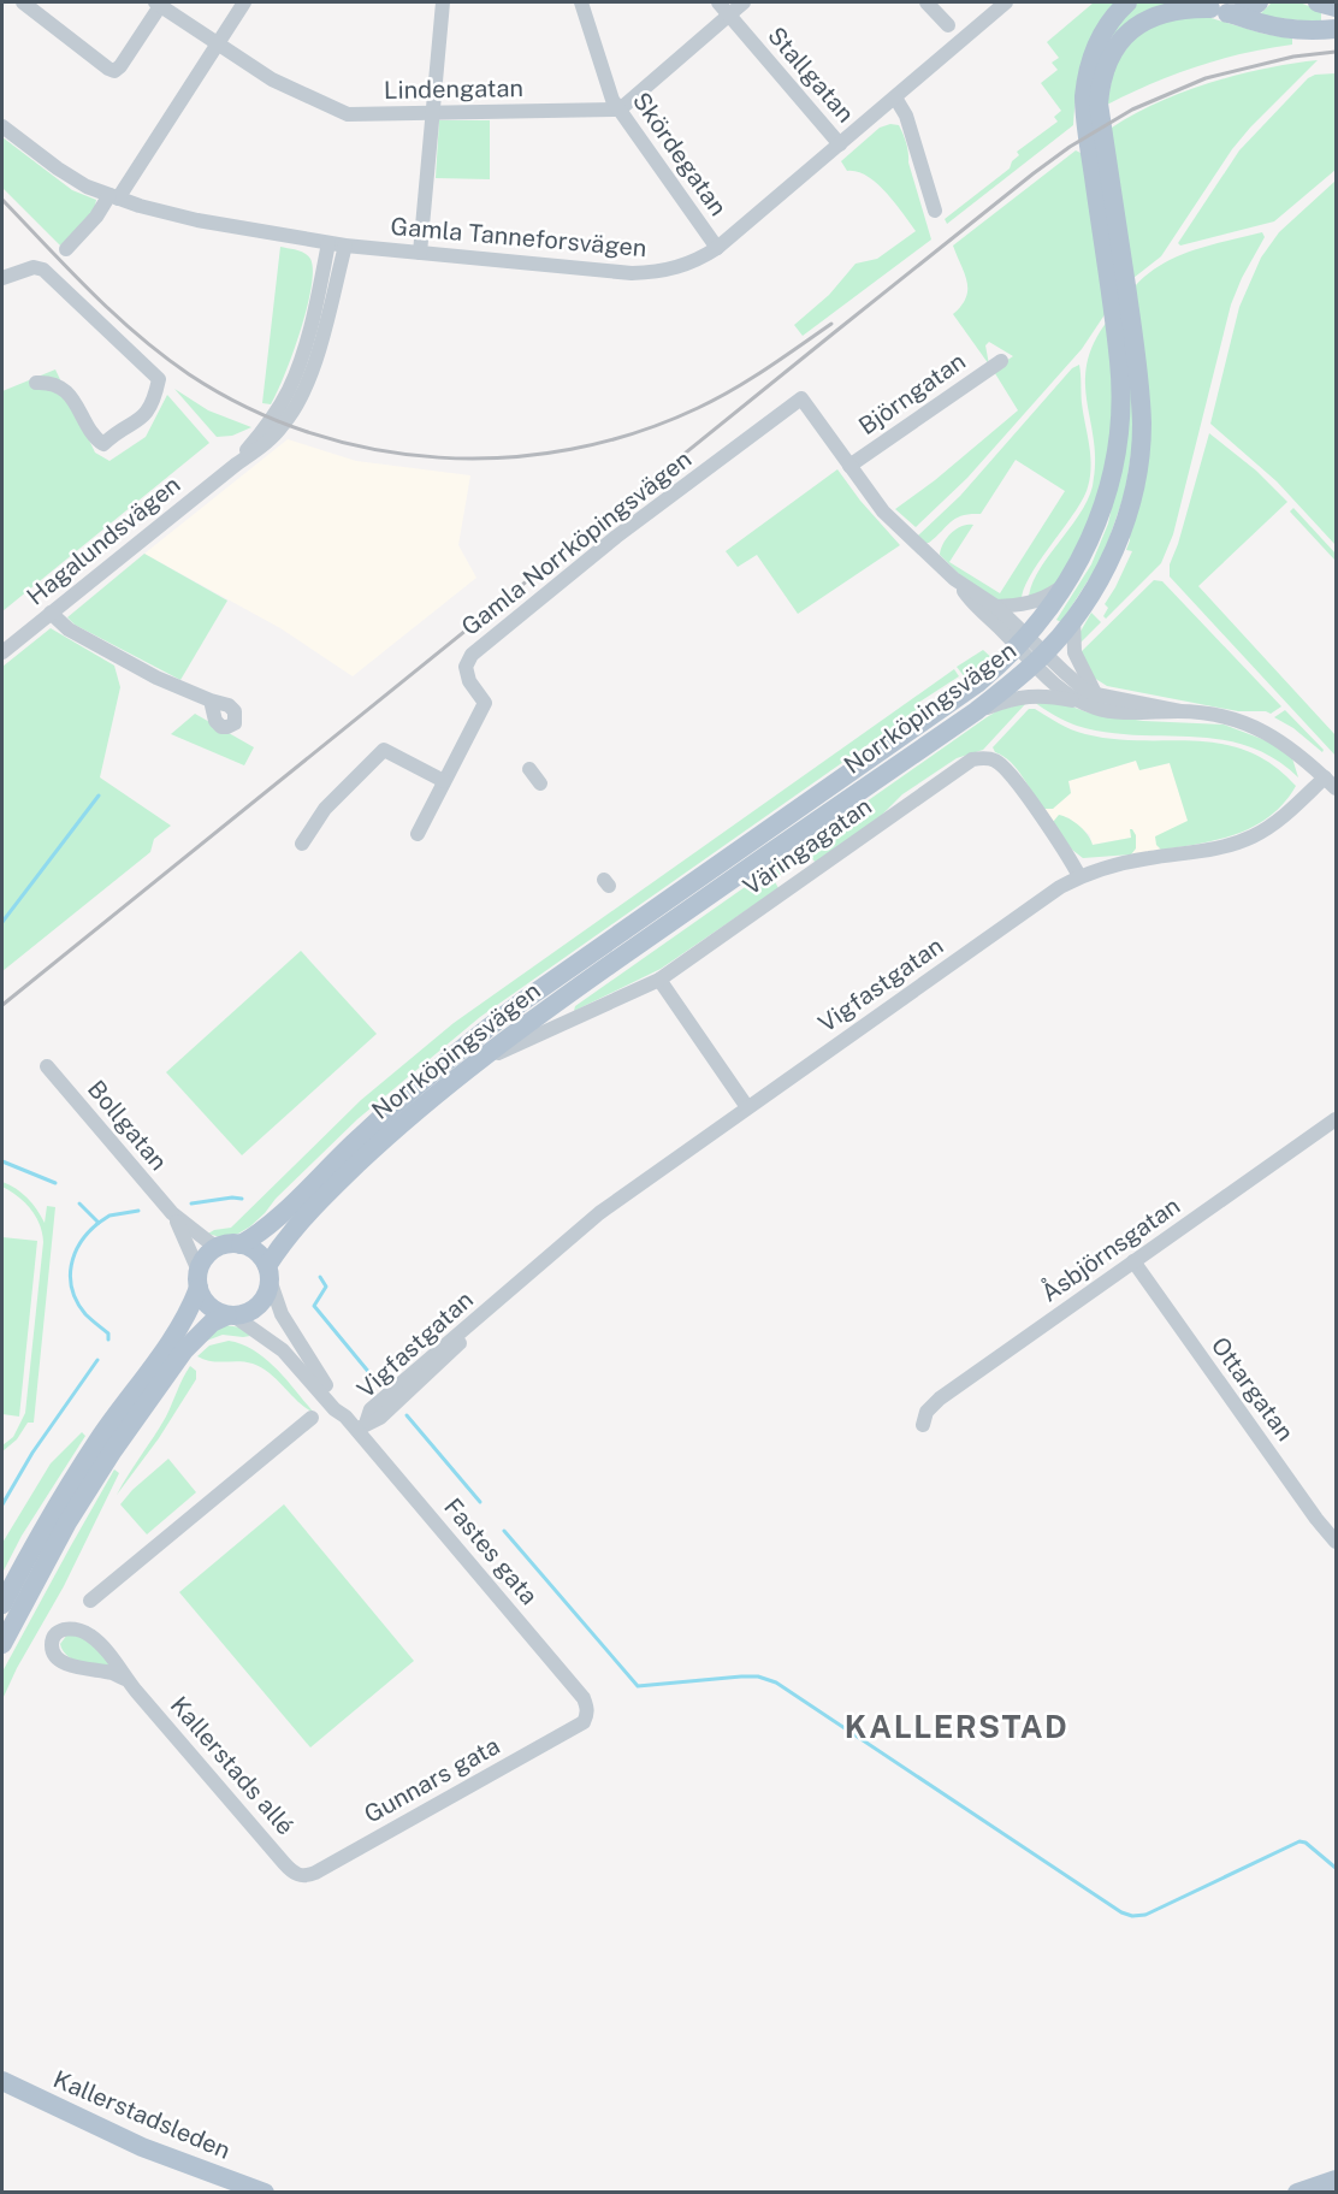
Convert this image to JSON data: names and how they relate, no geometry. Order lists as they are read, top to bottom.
{
  "streets": {
    "main road": ["Norrköpingsvägen", "Kallerstadsleden"],
    "street": [
      "Stallgatan",
      "Lindengatan",
      "Skördegatan",
      "Gamla Tanneforsvägen",
      "Björngatan",
      "Hagalundsvägen",
      "Gamla Norrköpingsvägen",
      "Väringagatan",
      "Vigfastgatan",
      "Bollgatan",
      "Åsbjörnsgatan",
      "Ottargatan",
      "Fastes gata",
      "Kallerstads allé",
      "Gunnars gata"
    ]
  },
  "crossings": [
    ["Stallgatan", "Gamla Tanneforsvägen"],
    ["Lindengatan", "Skördegatan"],
    ["Skördegatan", "Gamla Tanneforsvägen"],
    ["Gamla Tanneforsvägen", "Hagalundsvägen"],
    ["Björngatan", "Gamla Norrköpingsvägen"],
    ["Norrköpingsvägen", "Bollgatan"],
    ["Norrköpingsvägen", "Fastes gata"],
    ["Väringagatan", "Vigfastgatan"],
    ["Vigfastgatan", "Fastes gata"],
    ["Bollgatan", "Fastes gata"],
    ["Åsbjörnsgatan", "Ottargatan"],
    ["Fastes gata", "Gunnars gata"],
    ["Kallerstads allé", "Gunnars gata"]
  ],
  "districts": ["KALLERSTAD"]
}
